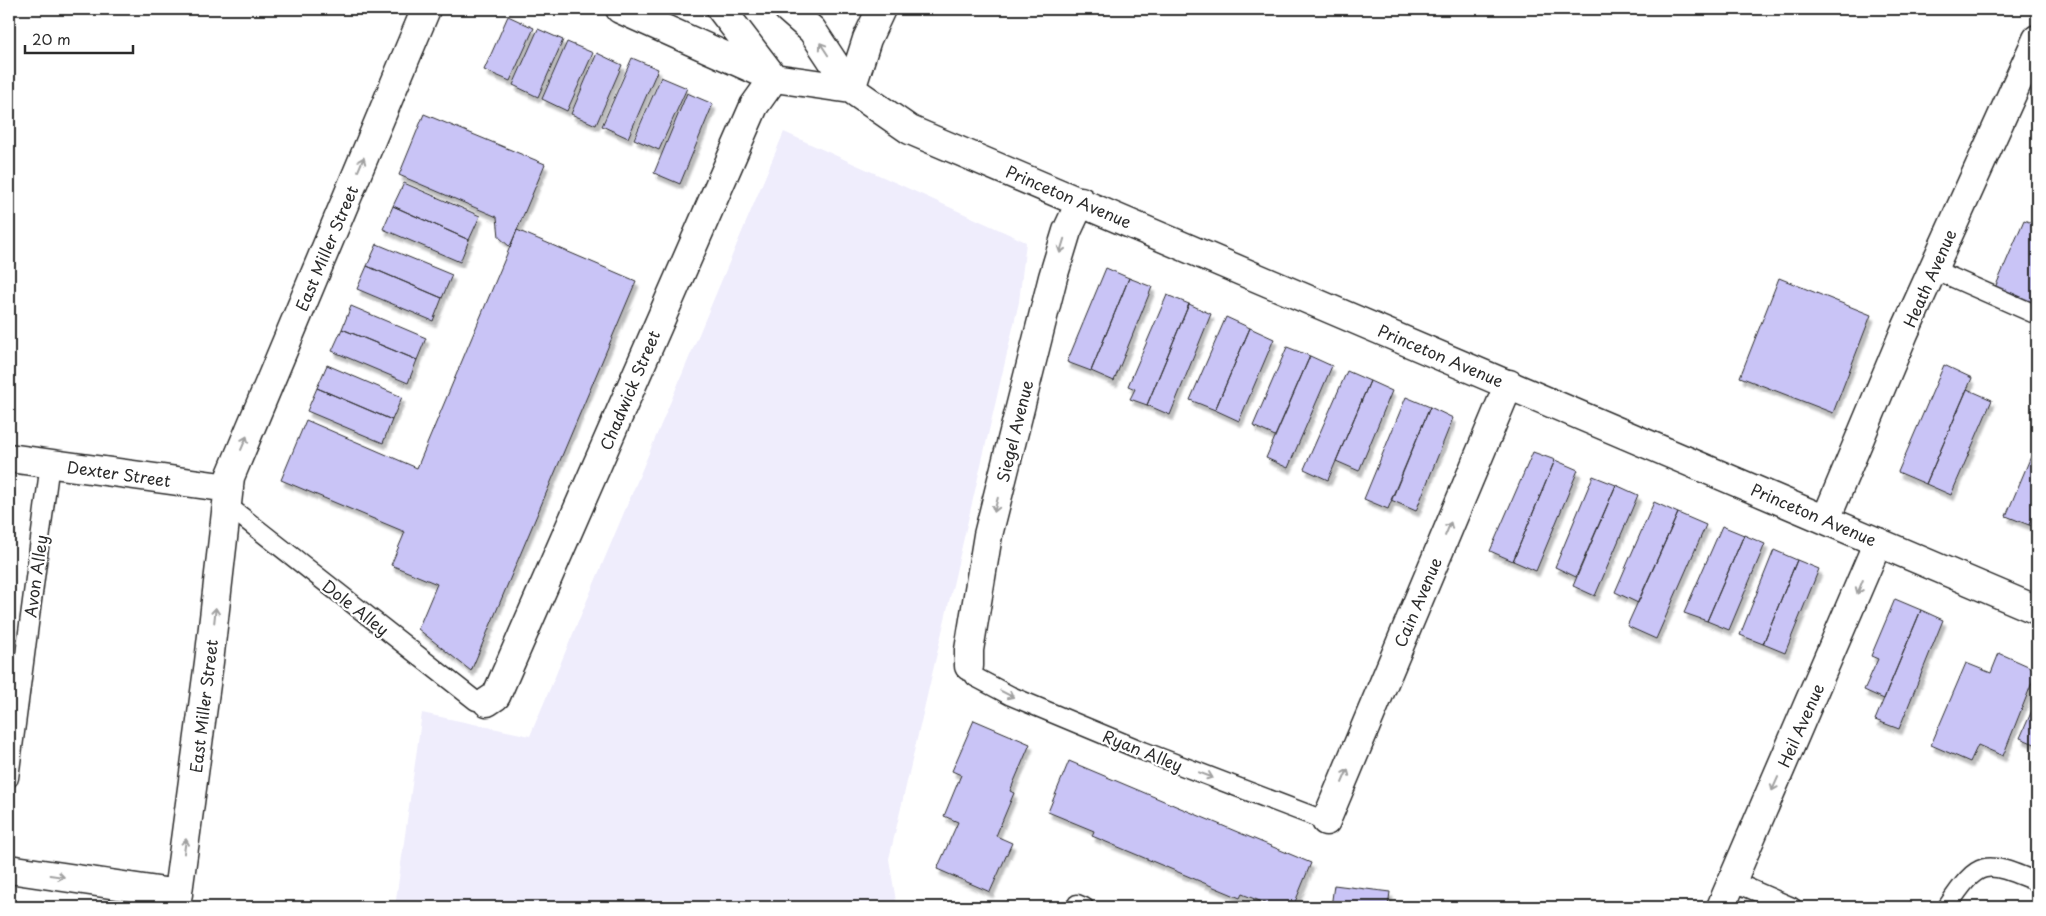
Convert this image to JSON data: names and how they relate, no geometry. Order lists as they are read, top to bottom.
{
  "streets": {
    "street": [
      "Princeton Avenue",
      "East Miller Street",
      "Heath Avenue",
      "Chadwick Street",
      "Siegel Avenue",
      "Dexter Street",
      "Cain Avenue",
      "Heil Avenue"
    ],
    "lane": ["Avon Alley", "Dole Alley", "Ryan Alley"]
  },
  "crossings": [
    ["Princeton Avenue", "Heath Avenue"],
    ["Princeton Avenue", "Siegel Avenue"],
    ["Princeton Avenue", "Cain Avenue"],
    ["Princeton Avenue", "Heil Avenue"],
    ["East Miller Street", "Dexter Street"],
    ["East Miller Street", "Dole Alley"],
    ["Chadwick Street", "Dole Alley"],
    ["Siegel Avenue", "Ryan Alley"],
    ["Dexter Street", "Avon Alley"],
    ["Dexter Street", "Dole Alley"],
    ["Cain Avenue", "Ryan Alley"]
  ],
  "one_way": [
    "East Miller Street",
    "Siegel Avenue",
    "Cain Avenue",
    "Heil Avenue",
    "Ryan Alley"
  ],
  "scale_bar": "20 m"
}
